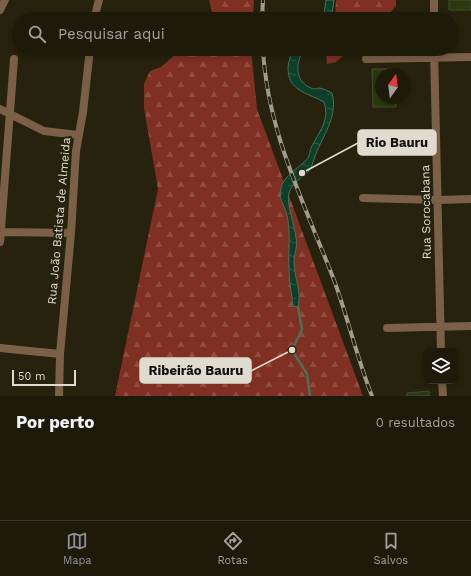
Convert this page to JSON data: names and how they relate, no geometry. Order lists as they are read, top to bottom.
{
  "streets": {
    "street": ["Rua Sorocabana", "Rua João Batista de Almeida"]
  },
  "places": ["Rio Bauru", "Ribeirão Bauru"],
  "scale_bar": "50 m",
  "north": "top",
  "page": {
    "search": "Pesquisar aqui",
    "scale": "50 m",
    "heading": ["Por perto", "0 resultados"],
    "nav": ["Mapa", "Rotas", "Salvos"]
  }
}
